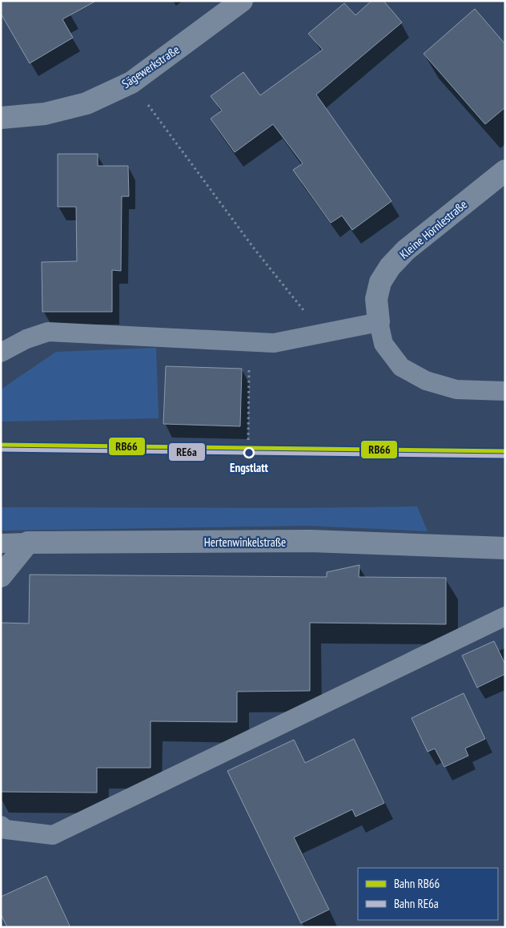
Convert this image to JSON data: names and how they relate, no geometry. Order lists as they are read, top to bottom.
{
  "streets": {
    "street": ["Sägewerkstraße", "Kleine Hörnlestraße", "Hertenwinkelstraße"]
  },
  "places": ["Engstlatt"],
  "lines": ["rail line RB66", "rail line RE6a"],
  "legend": ["Bahn RB66", "Bahn RE6a"]
}
